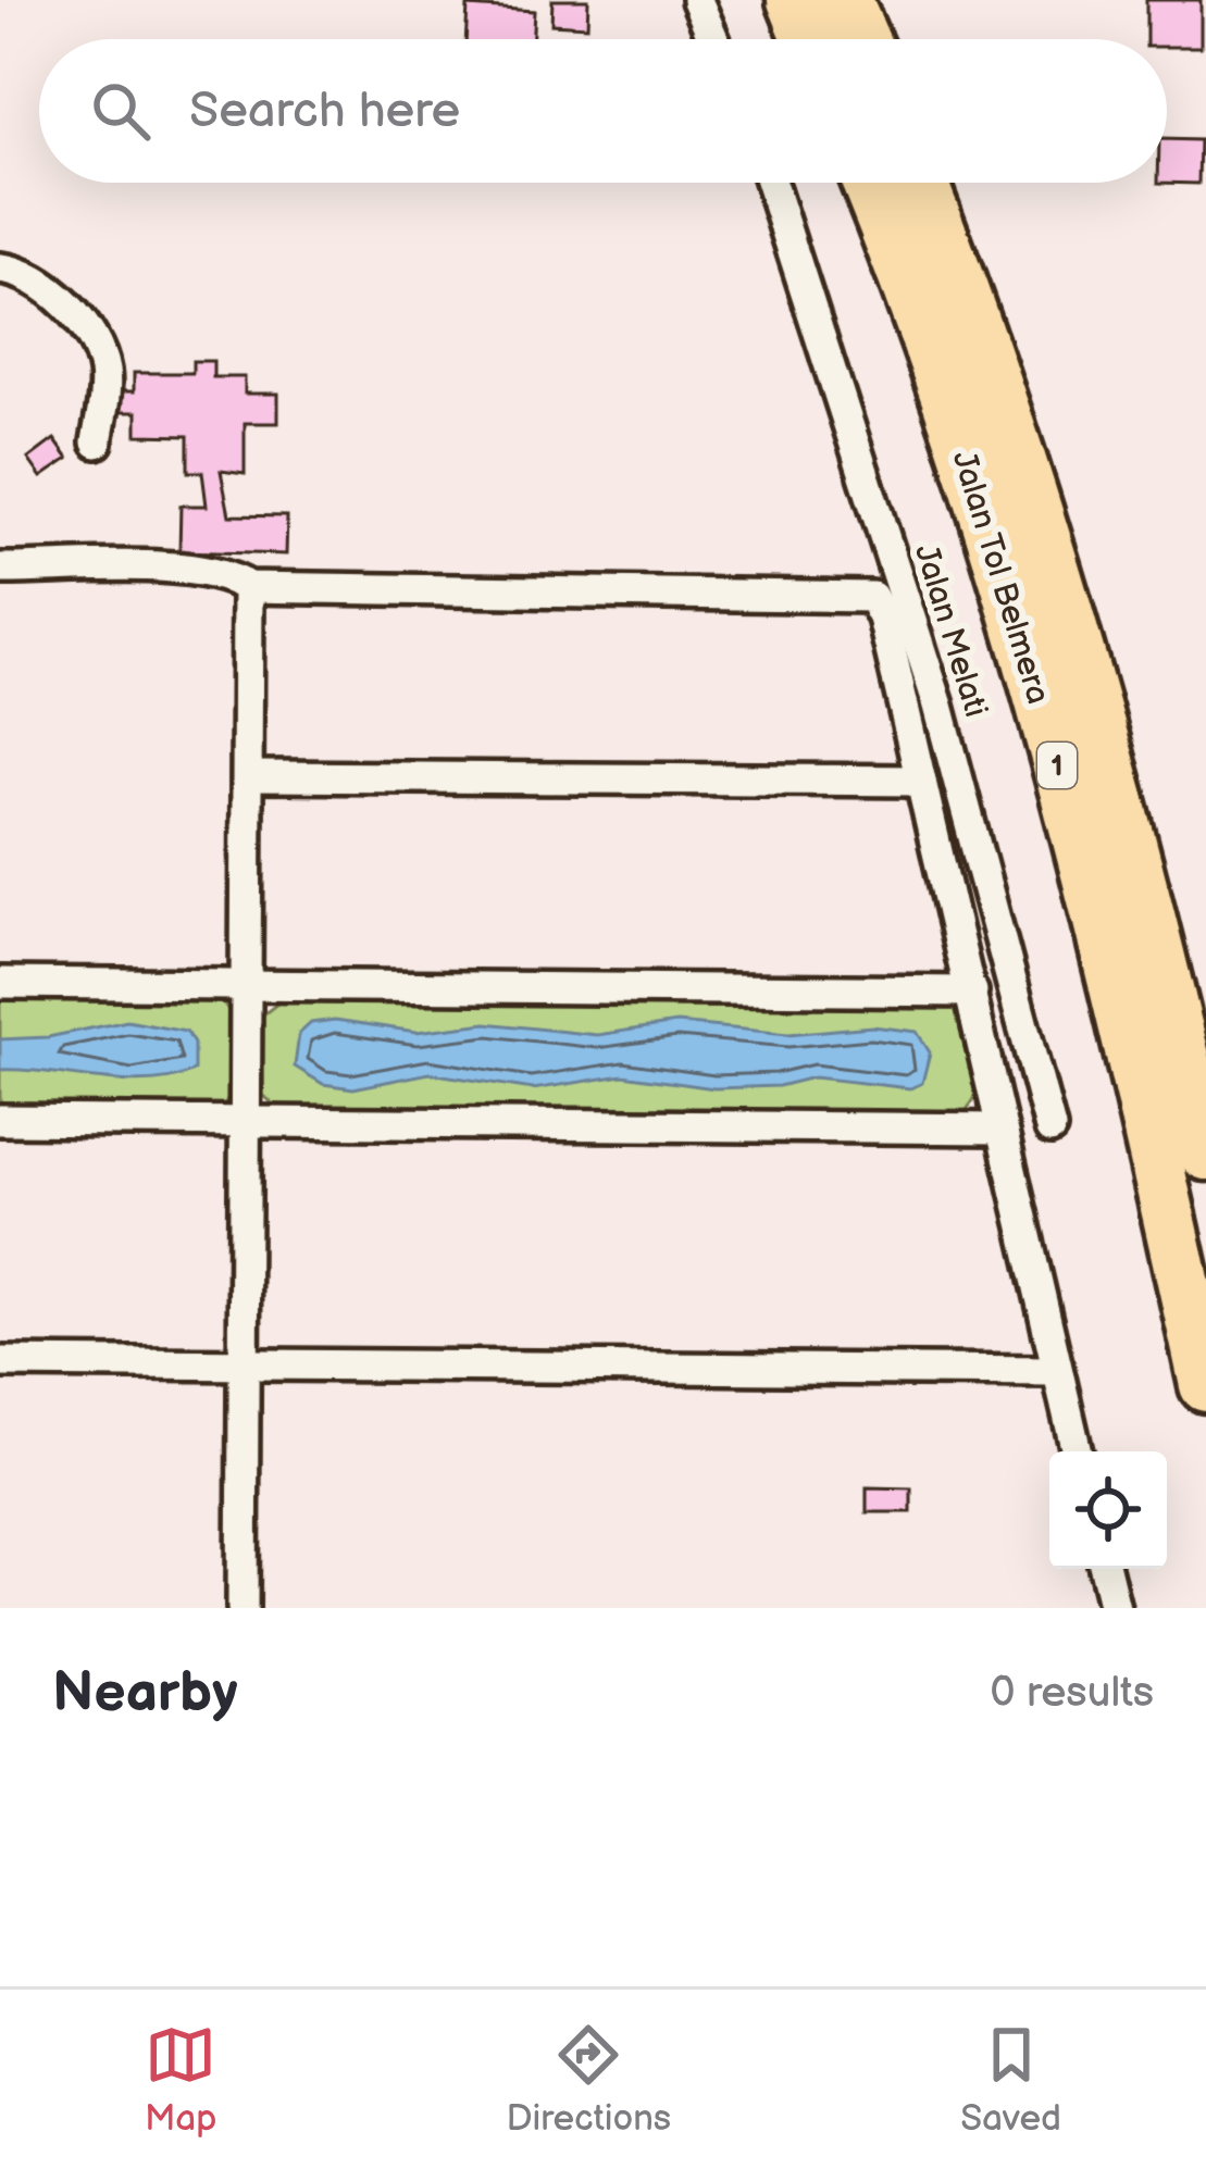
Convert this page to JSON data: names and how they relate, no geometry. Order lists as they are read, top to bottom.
{
  "streets": {
    "highway": ["Jalan Tol Belmera", "1"],
    "street": ["Jalan Melati"]
  },
  "page": {
    "search": "Search here",
    "heading": ["Nearby", "0 results"],
    "nav": ["Map", "Directions", "Saved"]
  }
}
